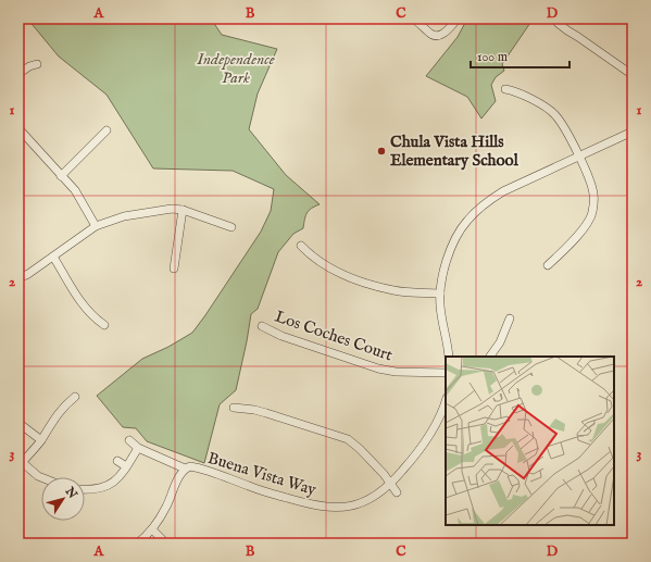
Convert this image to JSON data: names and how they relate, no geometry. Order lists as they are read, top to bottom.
{
  "streets": {
    "street": ["Los Coches Court", "Buena Vista Way"]
  },
  "parks": ["Independence Park"],
  "places": ["Chula Vista Hills Elementary School"],
  "scale_bar": "100 m",
  "north": "top right",
  "grid": {
    "columns": [
      "A",
      "B",
      "C",
      "D"
    ],
    "rows": ["1", "2", "3"]
  }
}
